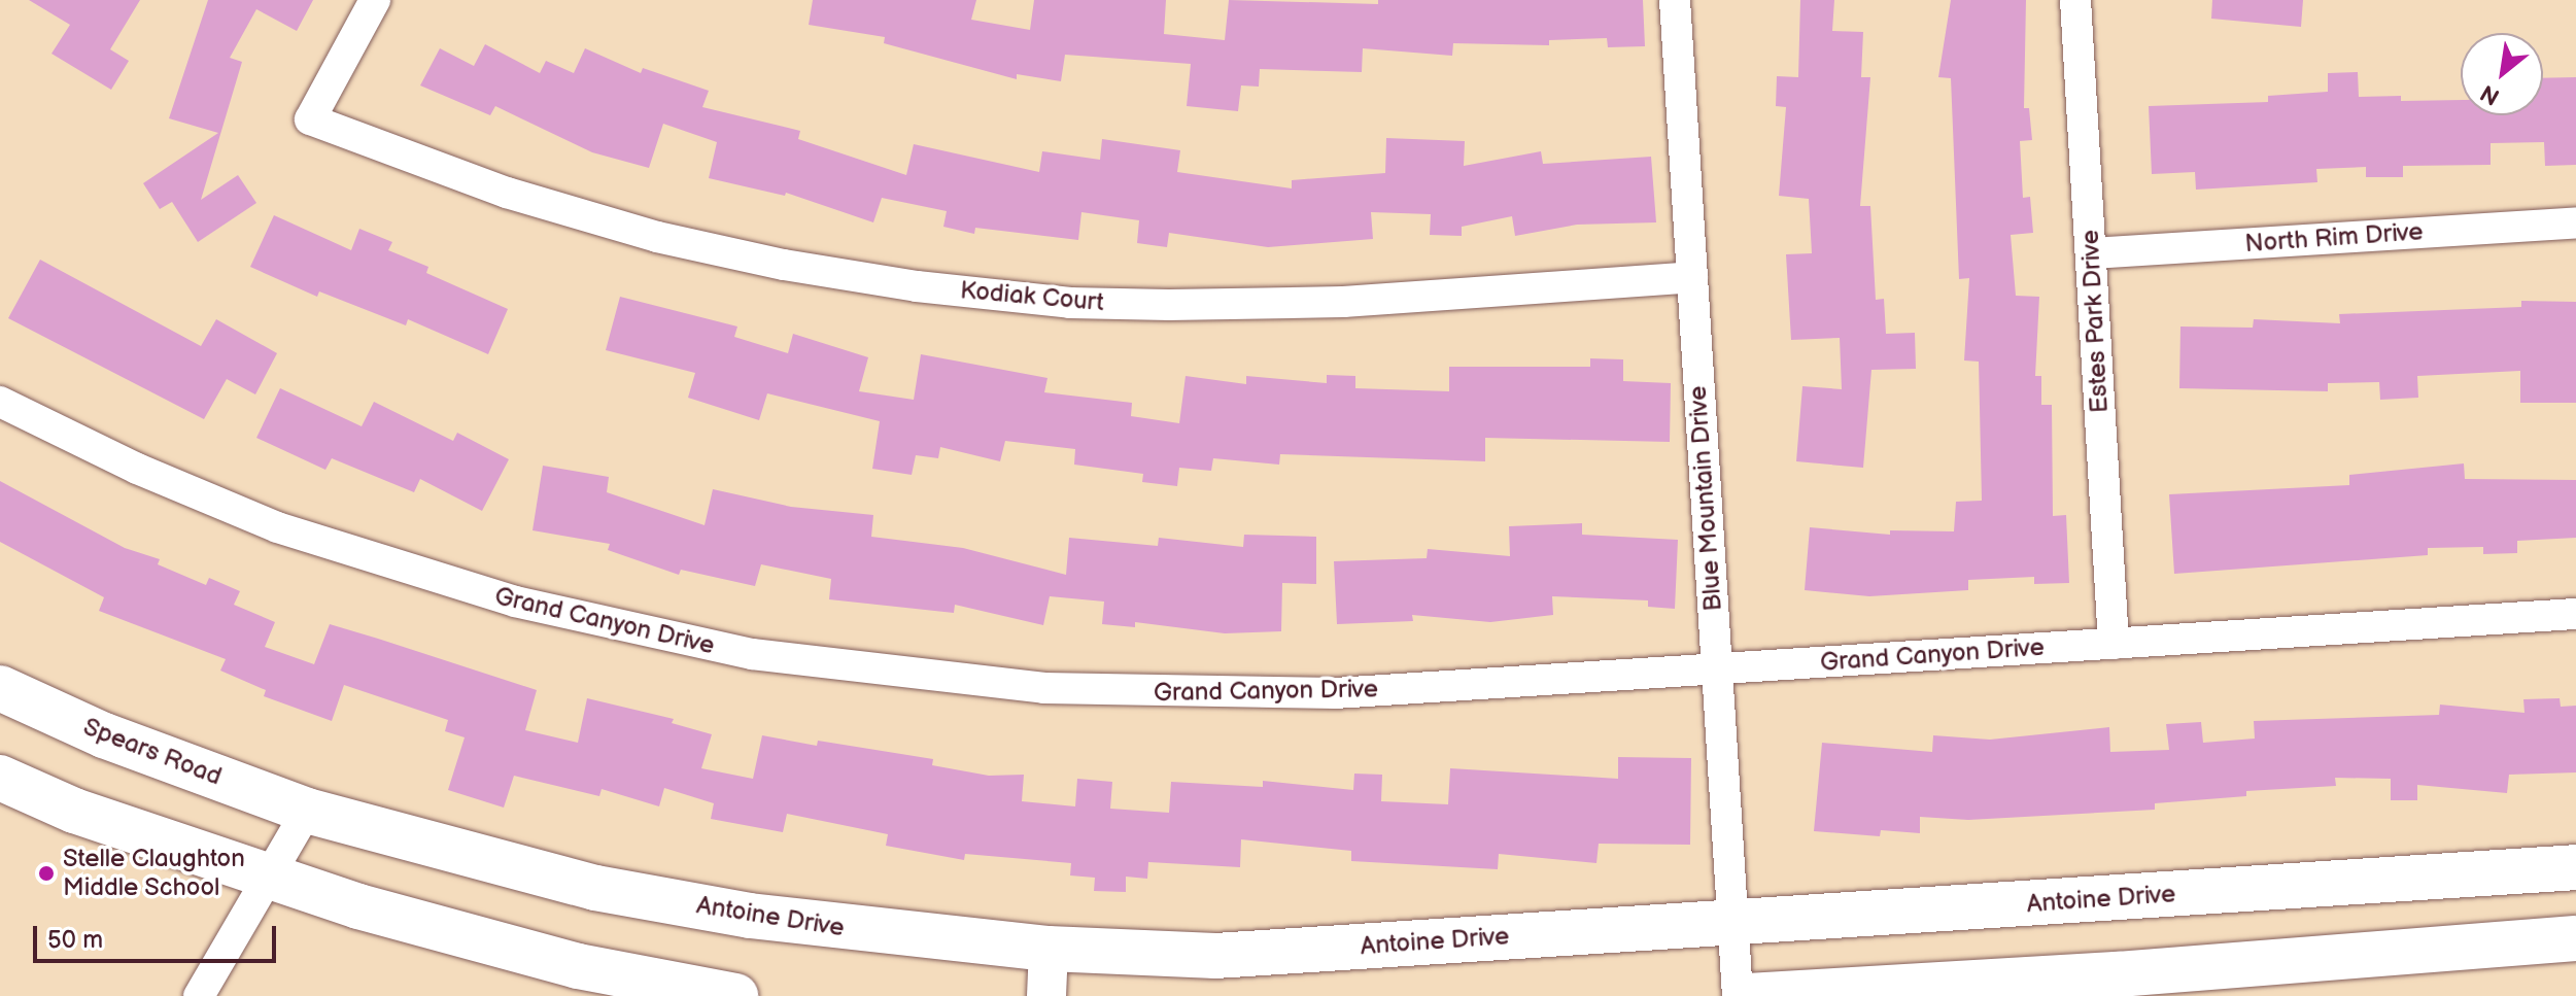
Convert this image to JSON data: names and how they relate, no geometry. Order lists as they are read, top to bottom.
{
  "streets": {
    "main road": ["Spears Road", "Antoine Drive"],
    "street": [
      "North Rim Drive",
      "Kodiak Court",
      "Estes Park Drive",
      "Blue Mountain Drive",
      "Grand Canyon Drive"
    ]
  },
  "crossings": [
    ["North Rim Drive", "Estes Park Drive"],
    ["Kodiak Court", "Blue Mountain Drive"],
    ["Estes Park Drive", "Grand Canyon Drive"],
    ["Blue Mountain Drive", "Grand Canyon Drive"],
    ["Blue Mountain Drive", "Antoine Drive"],
    ["Spears Road", "Antoine Drive"]
  ],
  "places": ["Stelle Claughton Middle School"],
  "scale_bar": "50 m",
  "north": "bottom left"
}
